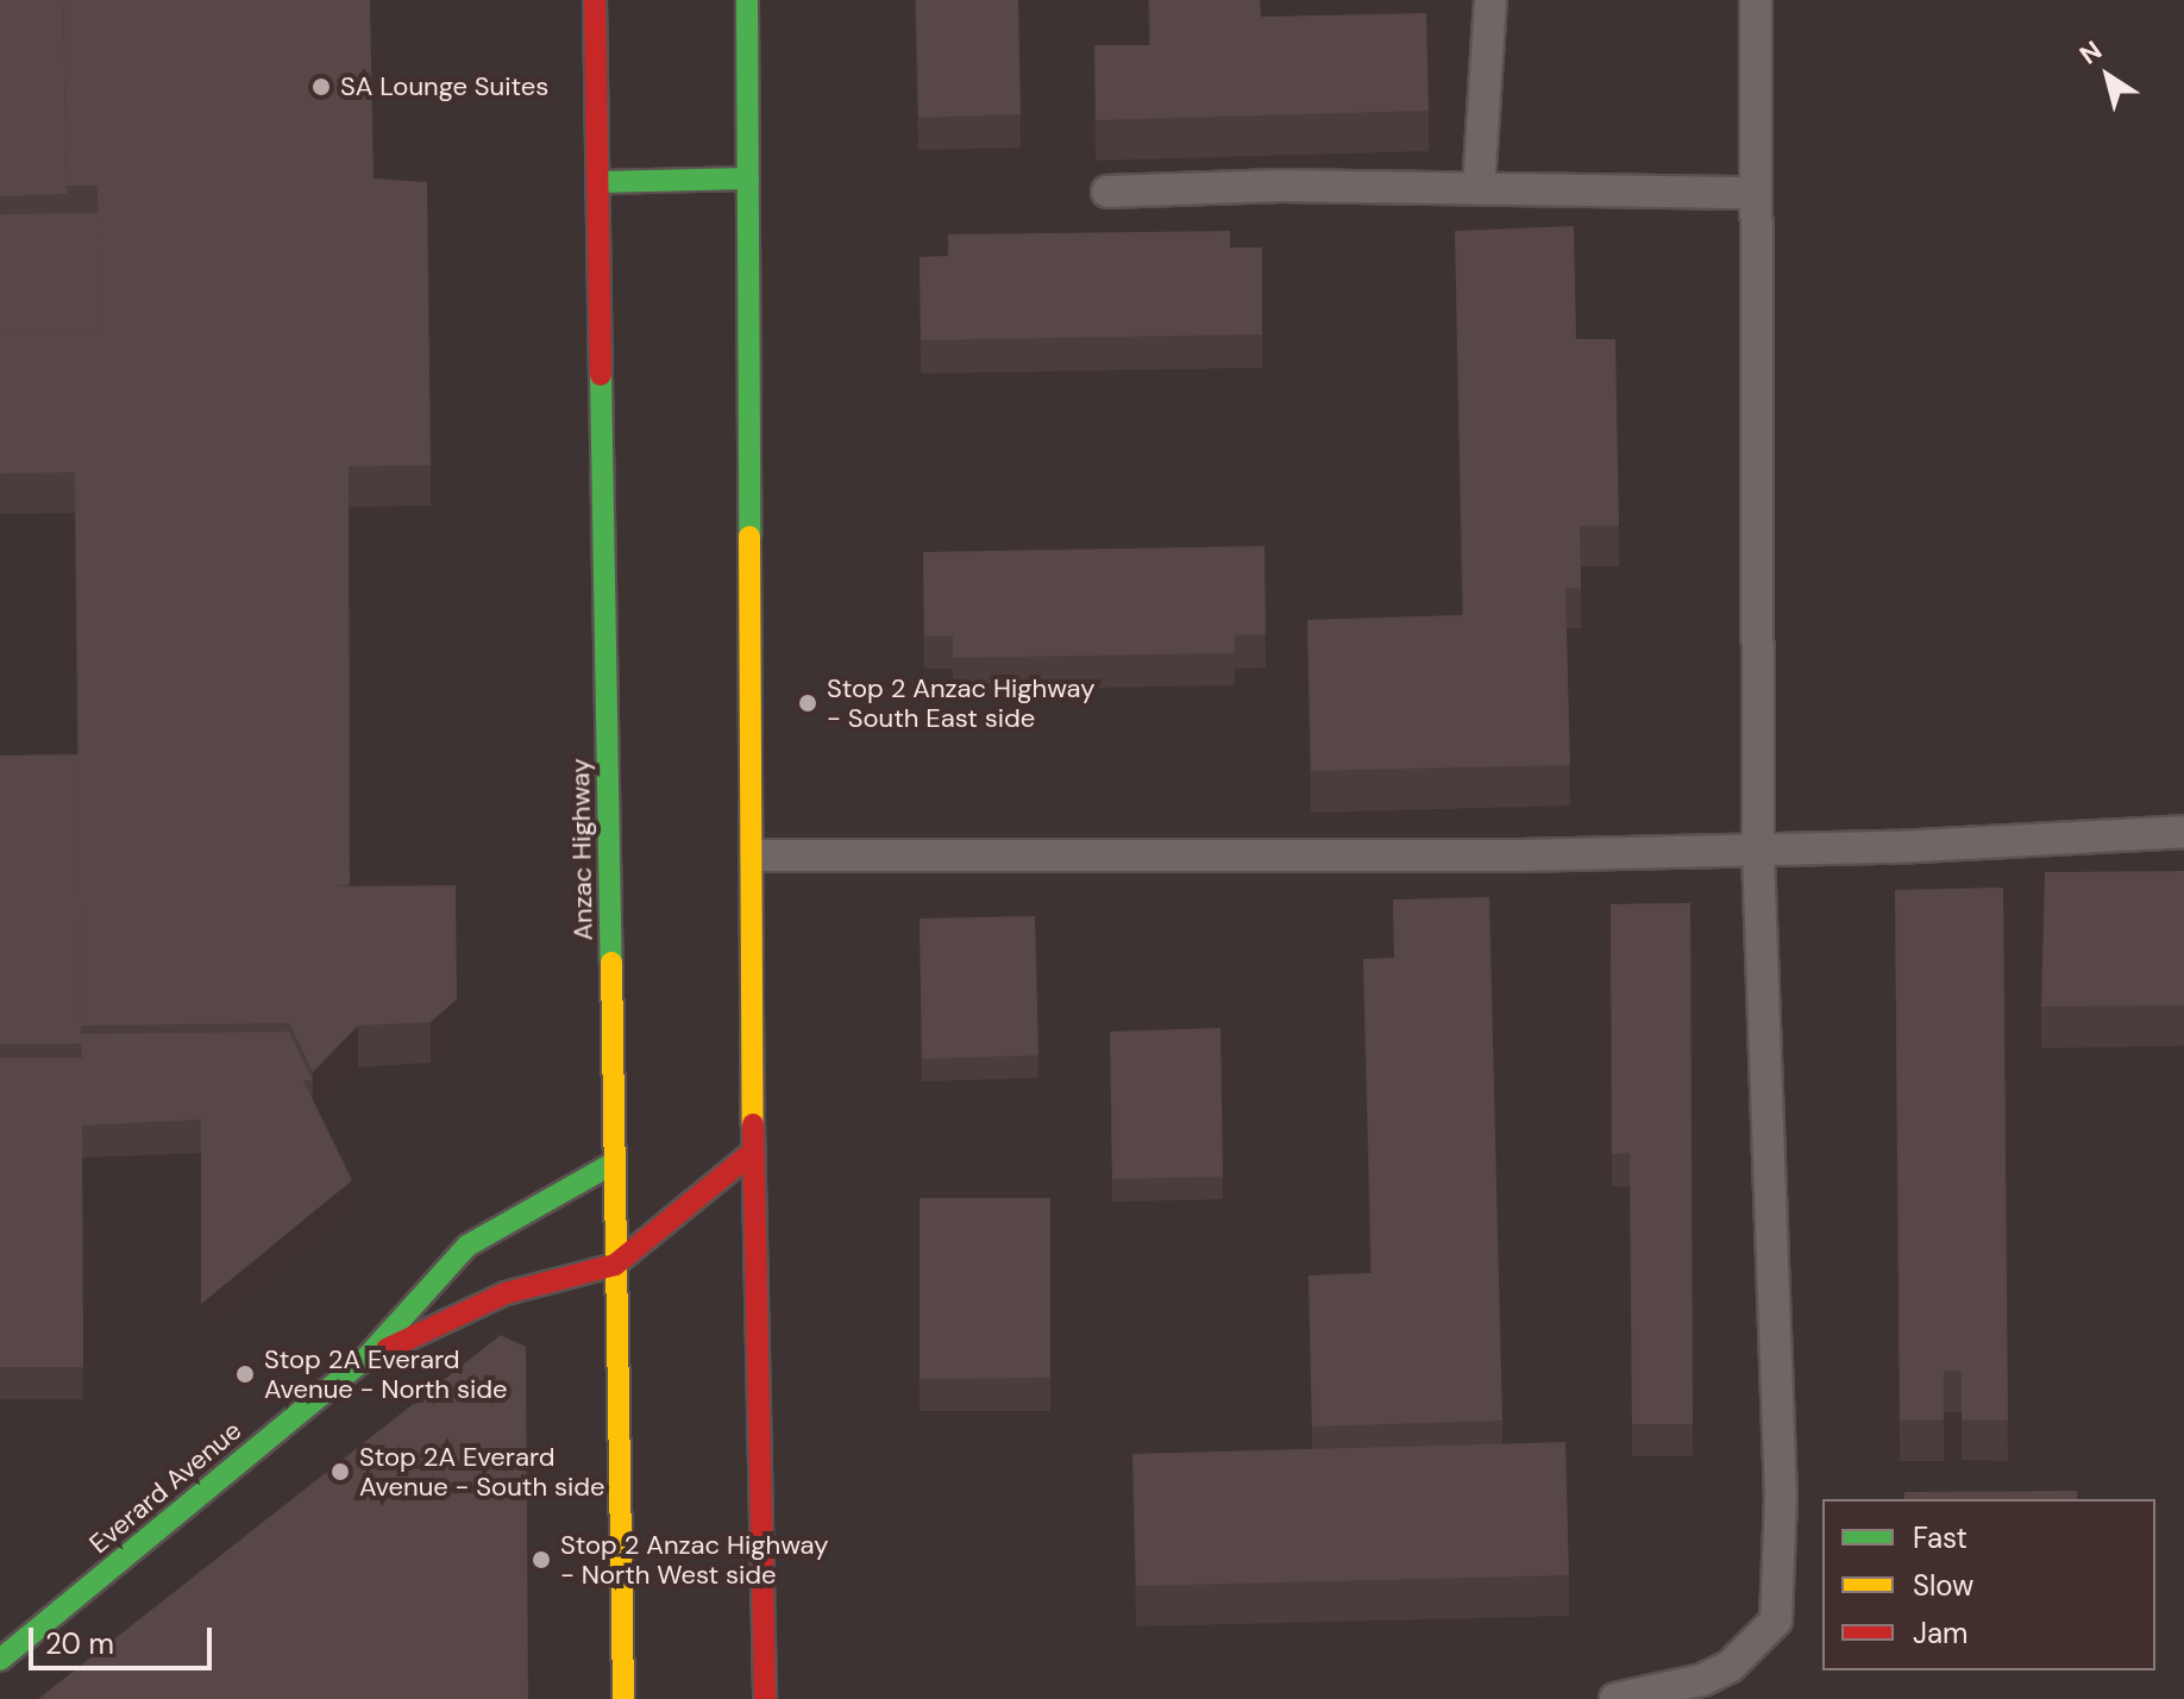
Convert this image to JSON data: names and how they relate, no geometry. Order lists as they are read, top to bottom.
{
  "streets": {
    "main road": ["Anzac Highway", "Everard Avenue"]
  },
  "crossings": [
    ["Anzac Highway", "Everard Avenue"]
  ],
  "places": [
    "SA Lounge Suites",
    "Stop 2 Anzac Highway - South East side",
    "Stop 2A Everard Avenue - North side",
    "Stop 2A Everard Avenue - South side",
    "Stop 2 Anzac Highway - North West side"
  ],
  "legend": ["Fast", "Slow", "Jam"],
  "scale_bar": "20 m",
  "north": "top left"
}
